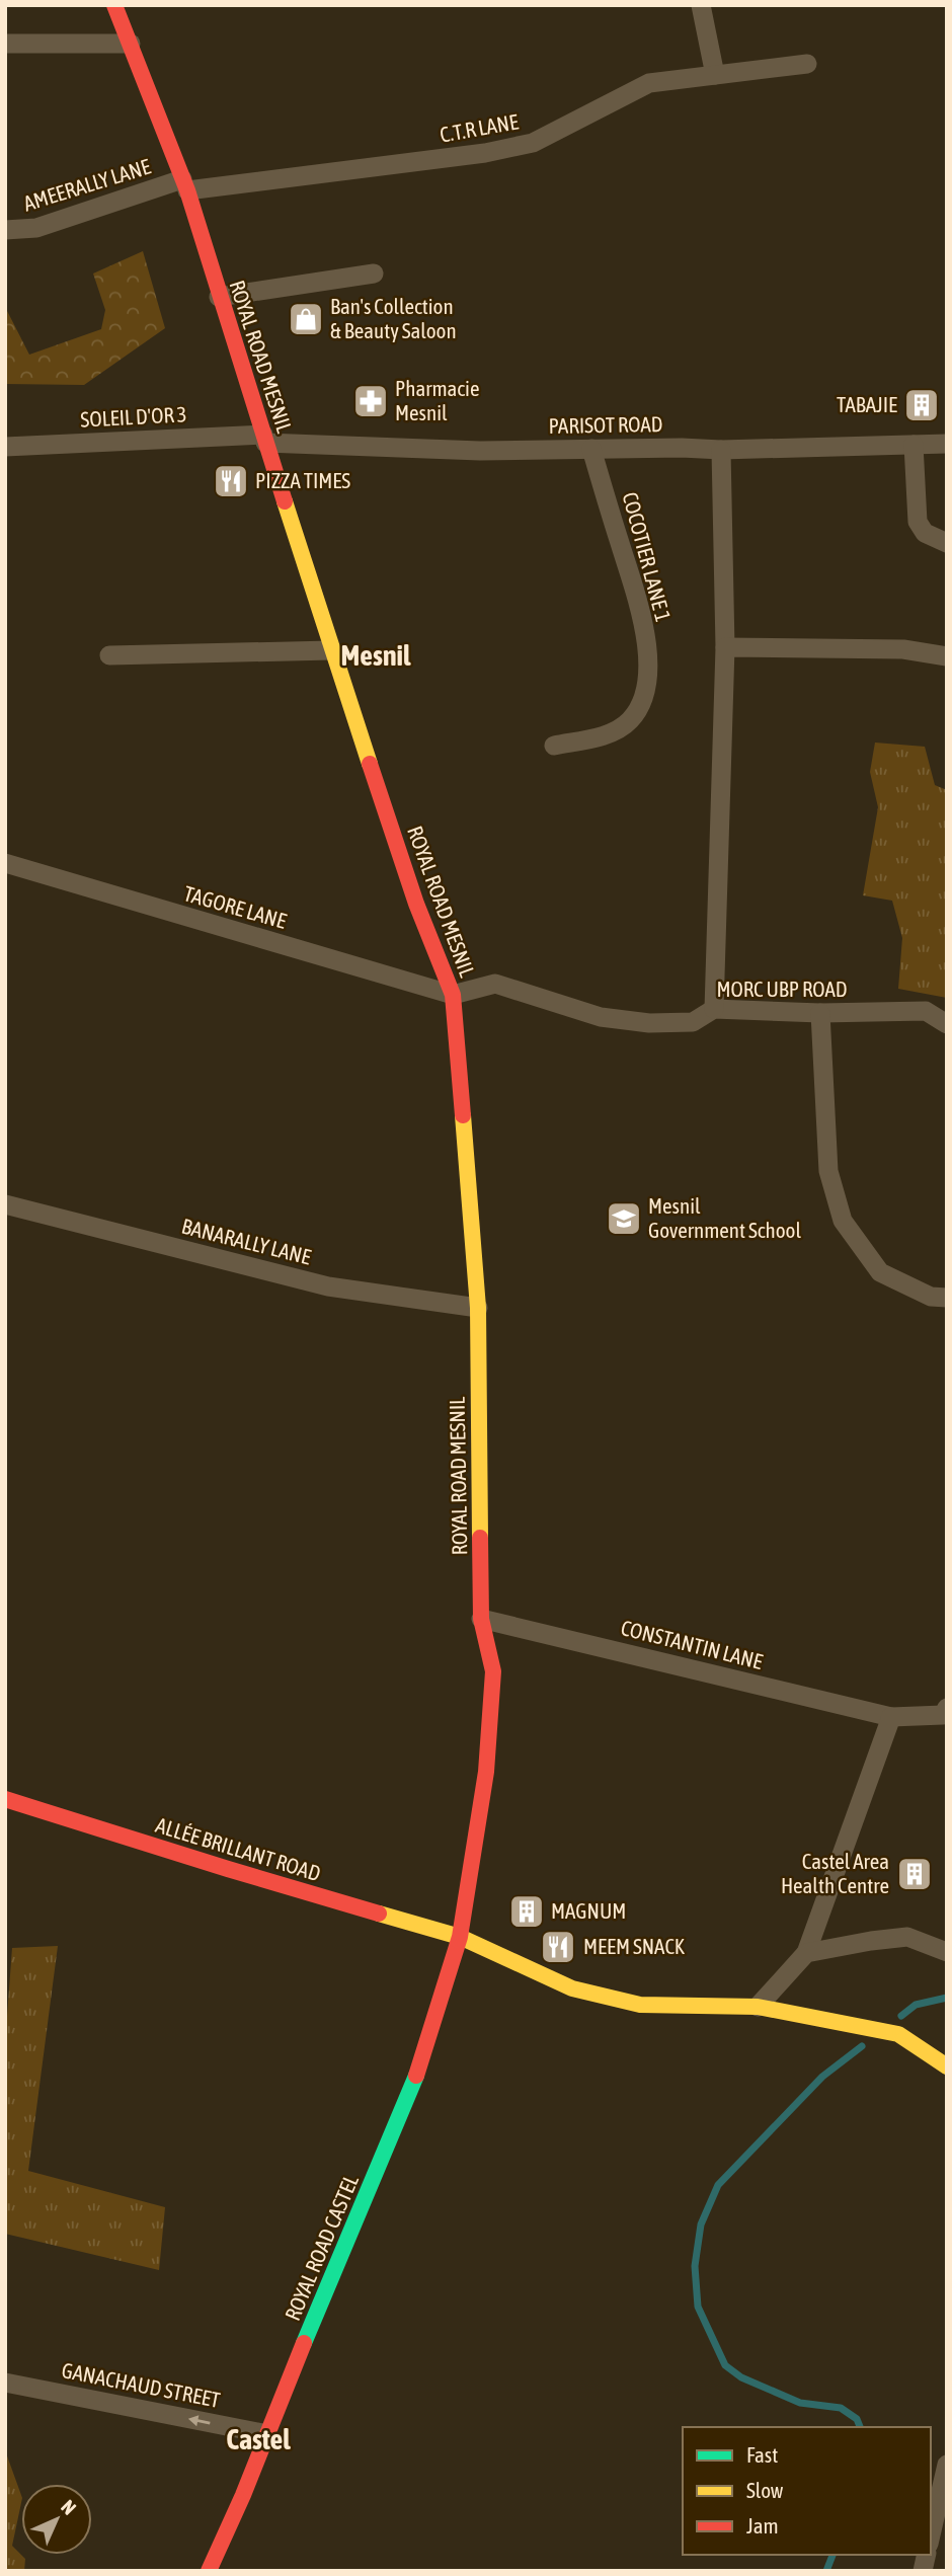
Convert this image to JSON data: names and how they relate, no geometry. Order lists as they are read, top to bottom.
{
  "streets": {
    "main road": ["ROYAL ROAD MESNIL", "ALLÉE BRILLANT ROAD", "ROYAL ROAD CASTEL"],
    "street": [
      "C.T.R LANE",
      "AMEERALLY LANE",
      "SOLEIL D'OR 3",
      "PARISOT ROAD",
      "COCOTIER LANE 1",
      "TAGORE LANE",
      "MORC UBP ROAD",
      "BANARALLY LANE",
      "CONSTANTIN LANE",
      "GANACHAUD STREET"
    ]
  },
  "crossings": [
    ["C.T.R LANE", "AMEERALLY LANE"],
    ["C.T.R LANE", "ROYAL ROAD MESNIL"],
    ["AMEERALLY LANE", "ROYAL ROAD MESNIL"],
    ["ROYAL ROAD MESNIL", "SOLEIL D'OR 3"],
    ["ROYAL ROAD MESNIL", "PARISOT ROAD"],
    ["ROYAL ROAD MESNIL", "TAGORE LANE"],
    ["ROYAL ROAD MESNIL", "MORC UBP ROAD"],
    ["ROYAL ROAD MESNIL", "BANARALLY LANE"],
    ["ROYAL ROAD MESNIL", "CONSTANTIN LANE"],
    ["ROYAL ROAD MESNIL", "ALLÉE BRILLANT ROAD"],
    ["ROYAL ROAD MESNIL", "ROYAL ROAD CASTEL"],
    ["SOLEIL D'OR 3", "PARISOT ROAD"],
    ["PARISOT ROAD", "COCOTIER LANE 1"],
    ["TAGORE LANE", "MORC UBP ROAD"],
    ["ALLÉE BRILLANT ROAD", "ROYAL ROAD CASTEL"],
    ["ROYAL ROAD CASTEL", "GANACHAUD STREET"]
  ],
  "one_way": ["GANACHAUD STREET"],
  "districts": ["Mesnil", "Castel"],
  "places": {
    "shop": ["Ban's Collection & Beauty Saloon"],
    "pharmacy": ["Pharmacie Mesnil"],
    "building": ["TABAJIE", "Castel Area Health Centre", "MAGNUM"],
    "restaurant": ["PIZZA TIMES", "MEEM SNACK"],
    "school or university": ["Mesnil Government School"]
  },
  "legend": ["Fast", "Slow", "Jam"],
  "north": "top right"
}
